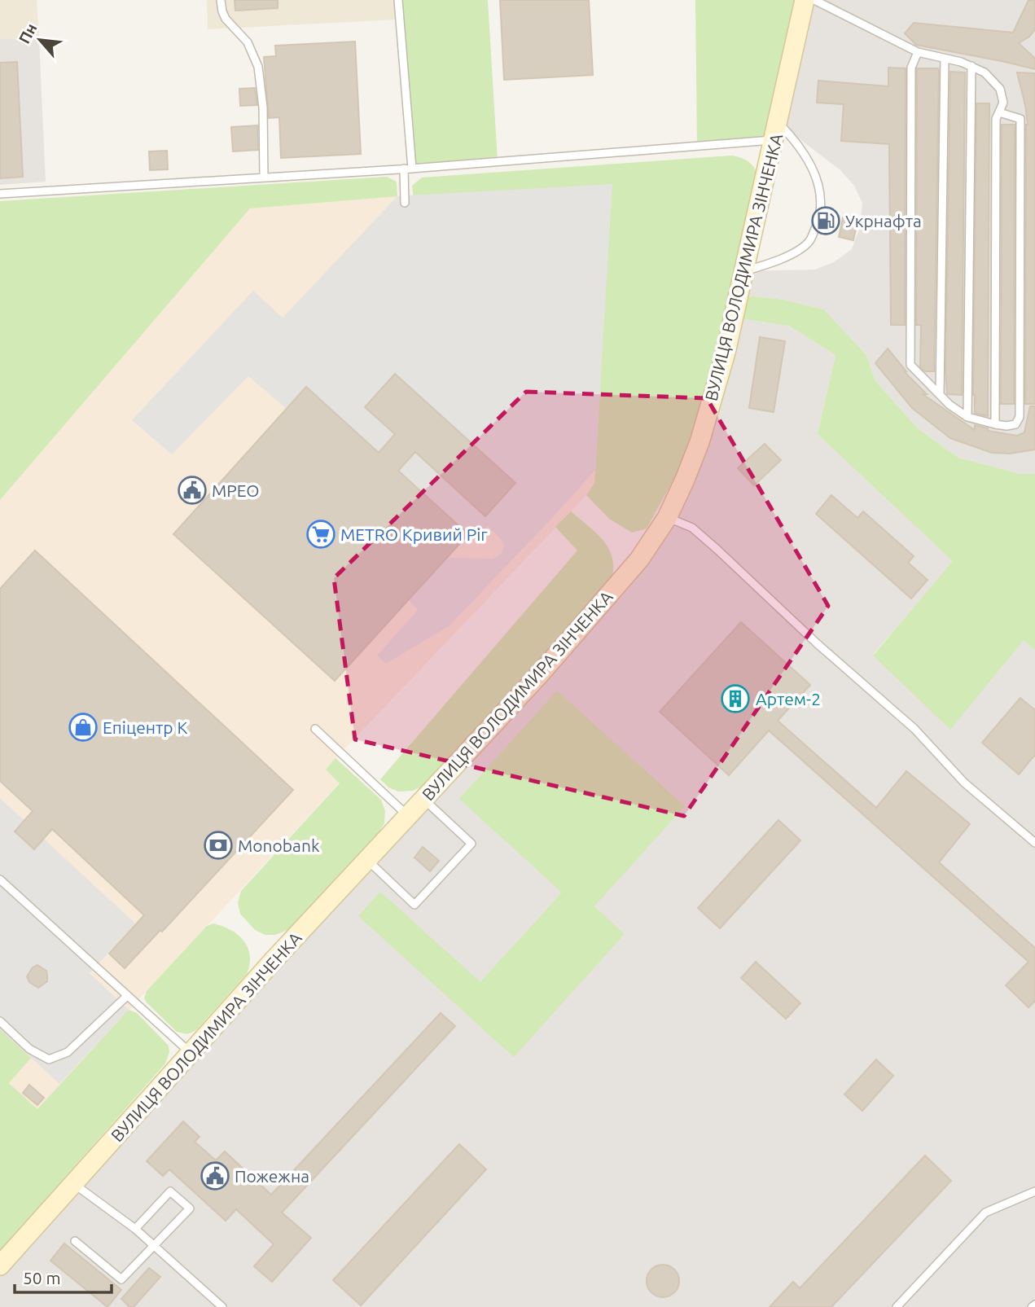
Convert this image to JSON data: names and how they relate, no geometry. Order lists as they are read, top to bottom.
{
  "streets": {
    "main road": ["ВУЛИЦЯ ВОЛОДИМИРА ЗІНЧЕНКА"]
  },
  "places": {
    "fuel station": ["Укрнафта"],
    "public building": ["МРЕО", "Пожежна"],
    "supermarket": ["METRO Кривий Ріг"],
    "building": ["Артем-2"],
    "shop": ["Епіцентр К"],
    "bank": ["Monobank"]
  },
  "scale_bar": "50 m",
  "north": "top left"
}
